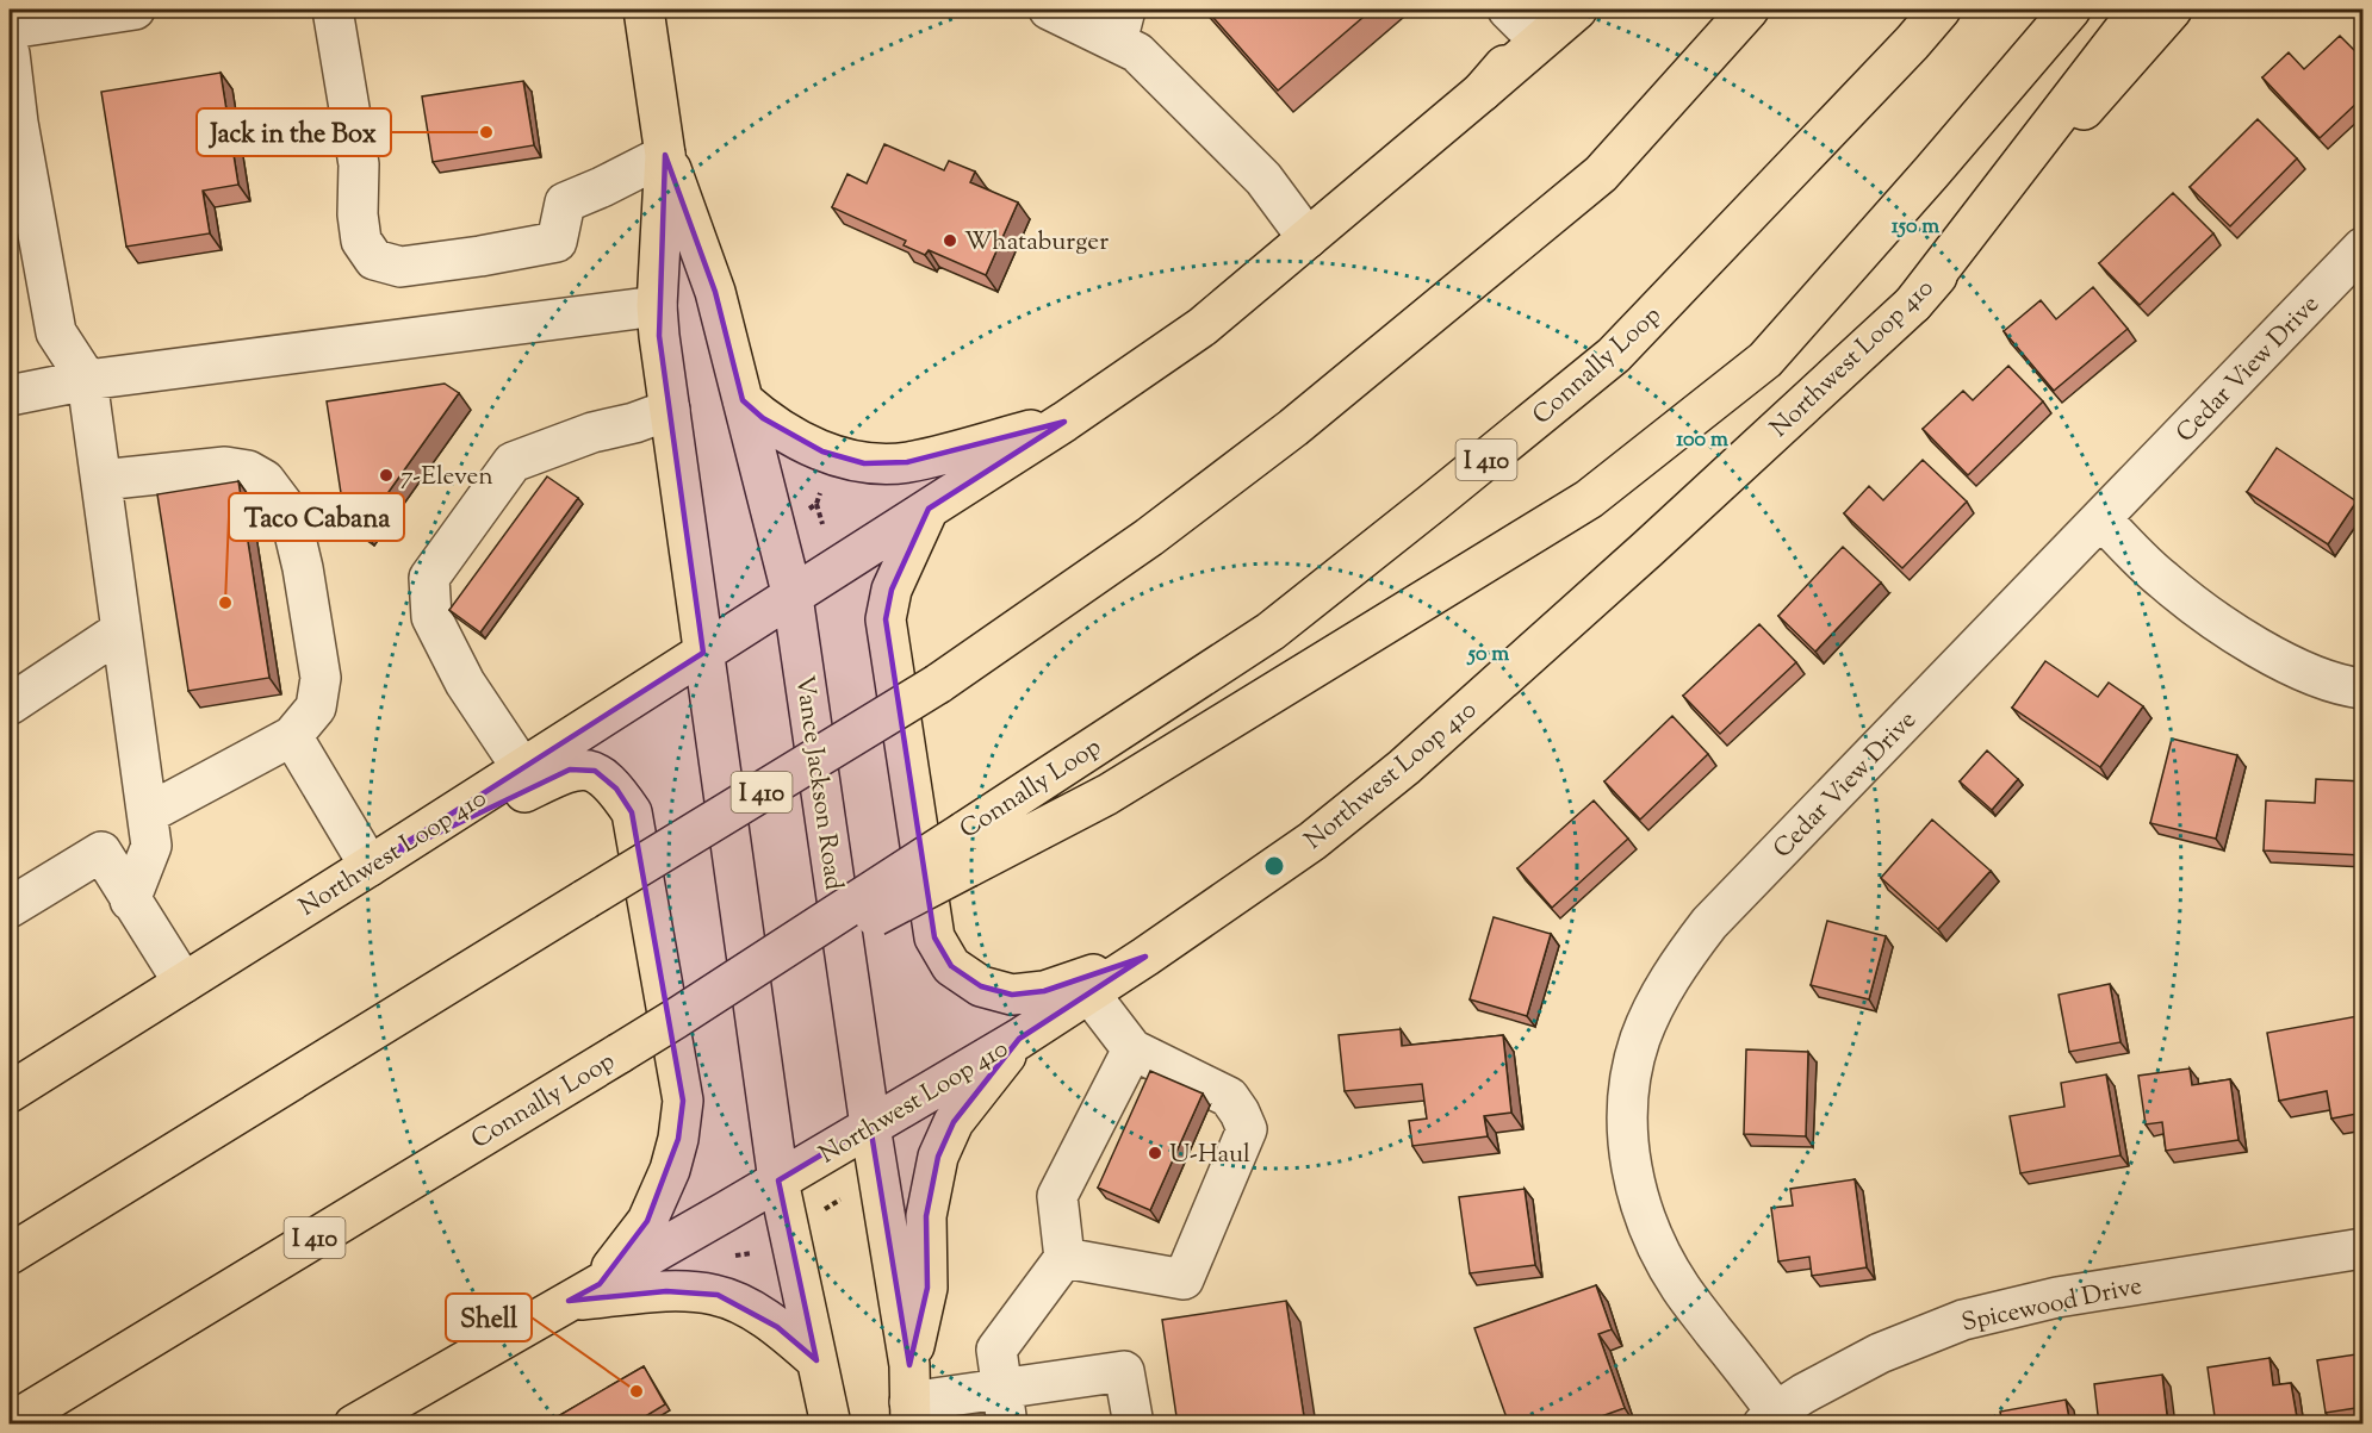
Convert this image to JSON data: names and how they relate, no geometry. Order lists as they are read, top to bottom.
{
  "streets": {
    "main road": [
      "Northwest Loop 410",
      "Connally Loop",
      "I 410",
      "Vance Jackson Road"
    ],
    "street": ["Cedar View Drive", "Spicewood Drive"]
  },
  "crossings": [
    ["Northwest Loop 410", "Vance Jackson Road"],
    ["Cedar View Drive", "Spicewood Drive"]
  ],
  "places": [
    "Jack in the Box",
    "Whataburger",
    "7-Eleven",
    "Taco Cabana",
    "U-Haul",
    "Shell"
  ],
  "rings": ["150 m", "100 m", "50 m"]
}
